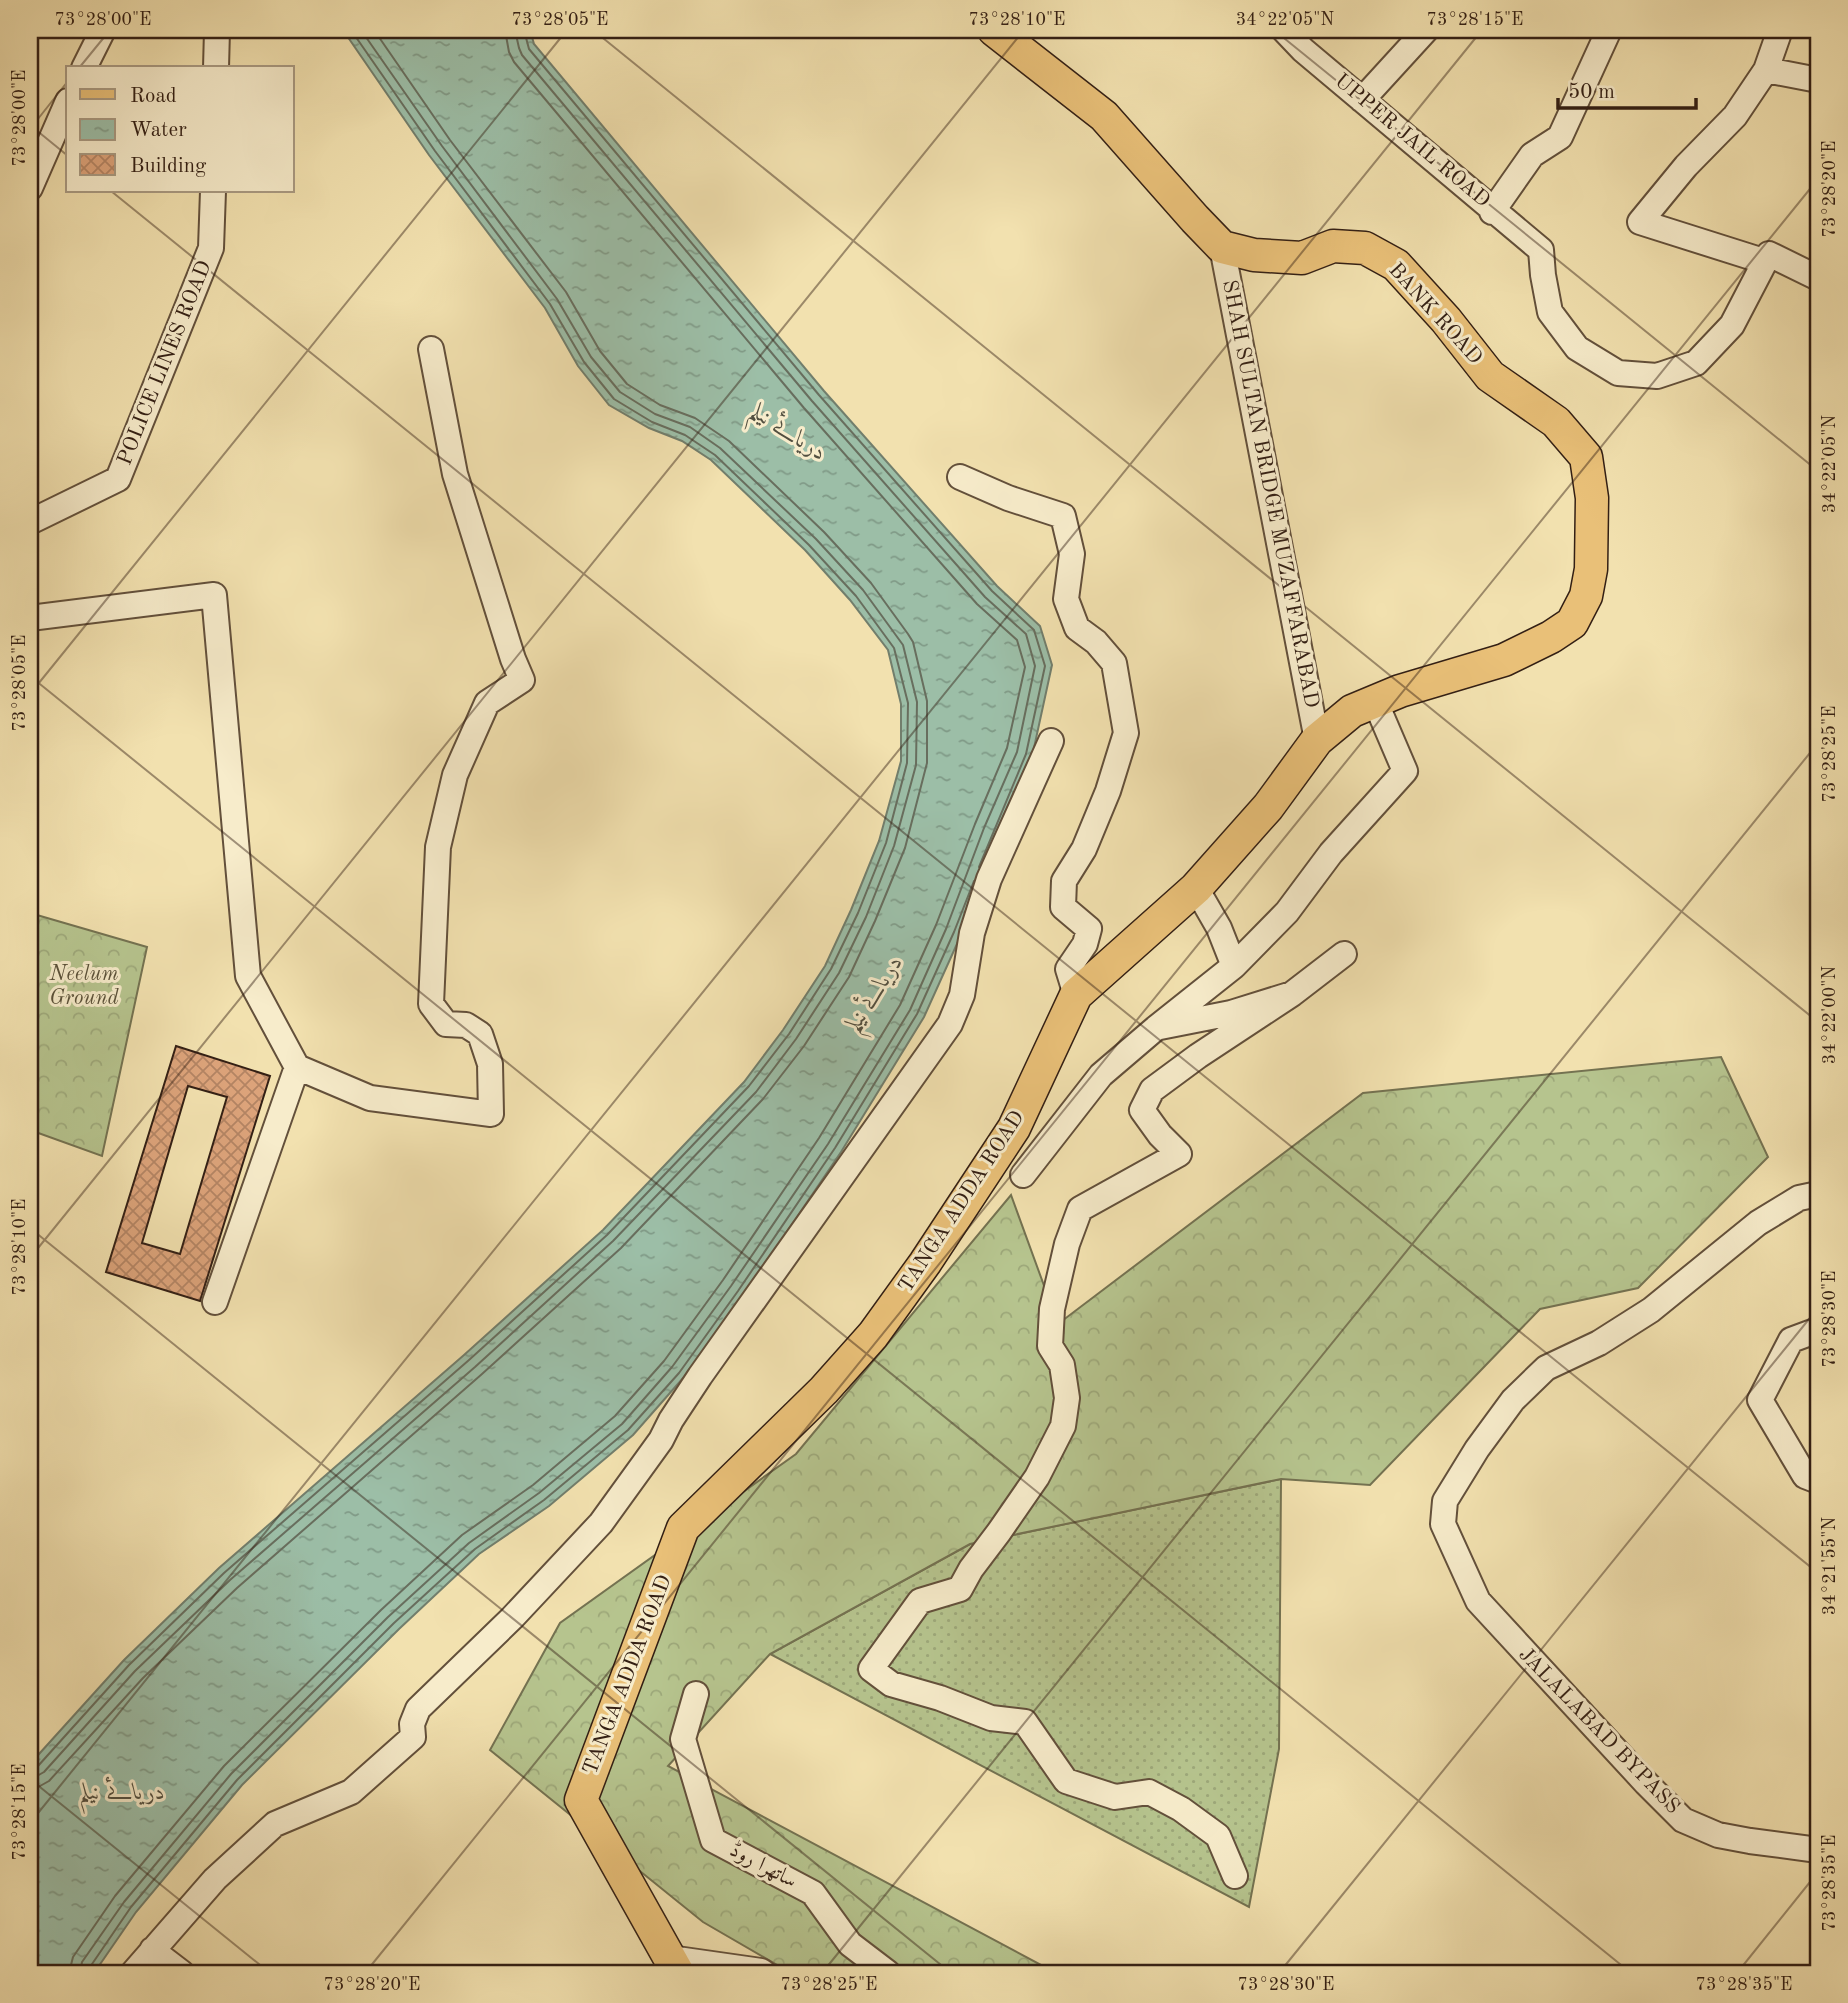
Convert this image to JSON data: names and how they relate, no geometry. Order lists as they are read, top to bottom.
{
  "streets": {
    "main road": ["BANK ROAD", "TANGA ADDA ROAD"],
    "street": [
      "UPPER JAIL ROAD",
      "POLICE LINES ROAD",
      "SHAH SULTAN BRIDGE MUZAFFARABAD",
      "JALALABAD BYPASS",
      "ساتھرا روڈ"
    ]
  },
  "crossings": [
    ["BANK ROAD", "SHAH SULTAN BRIDGE MUZAFFARABAD"],
    ["BANK ROAD", "TANGA ADDA ROAD"],
    ["SHAH SULTAN BRIDGE MUZAFFARABAD", "TANGA ADDA ROAD"]
  ],
  "water": ["دریائے نیلم"],
  "parks": ["Neelum Ground"],
  "legend": ["Road", "Water", "Building"],
  "scale_bar": "50 m",
  "coordinates": [
    "73°28'00\"E",
    "73°28'05\"E",
    "73°28'10\"E",
    "34°22'05\"N",
    "73°28'15\"E",
    "73°28'20\"E",
    "73°28'25\"E",
    "34°22'00\"N",
    "73°28'30\"E",
    "34°21'55\"N",
    "73°28'35\"E"
  ]
}
